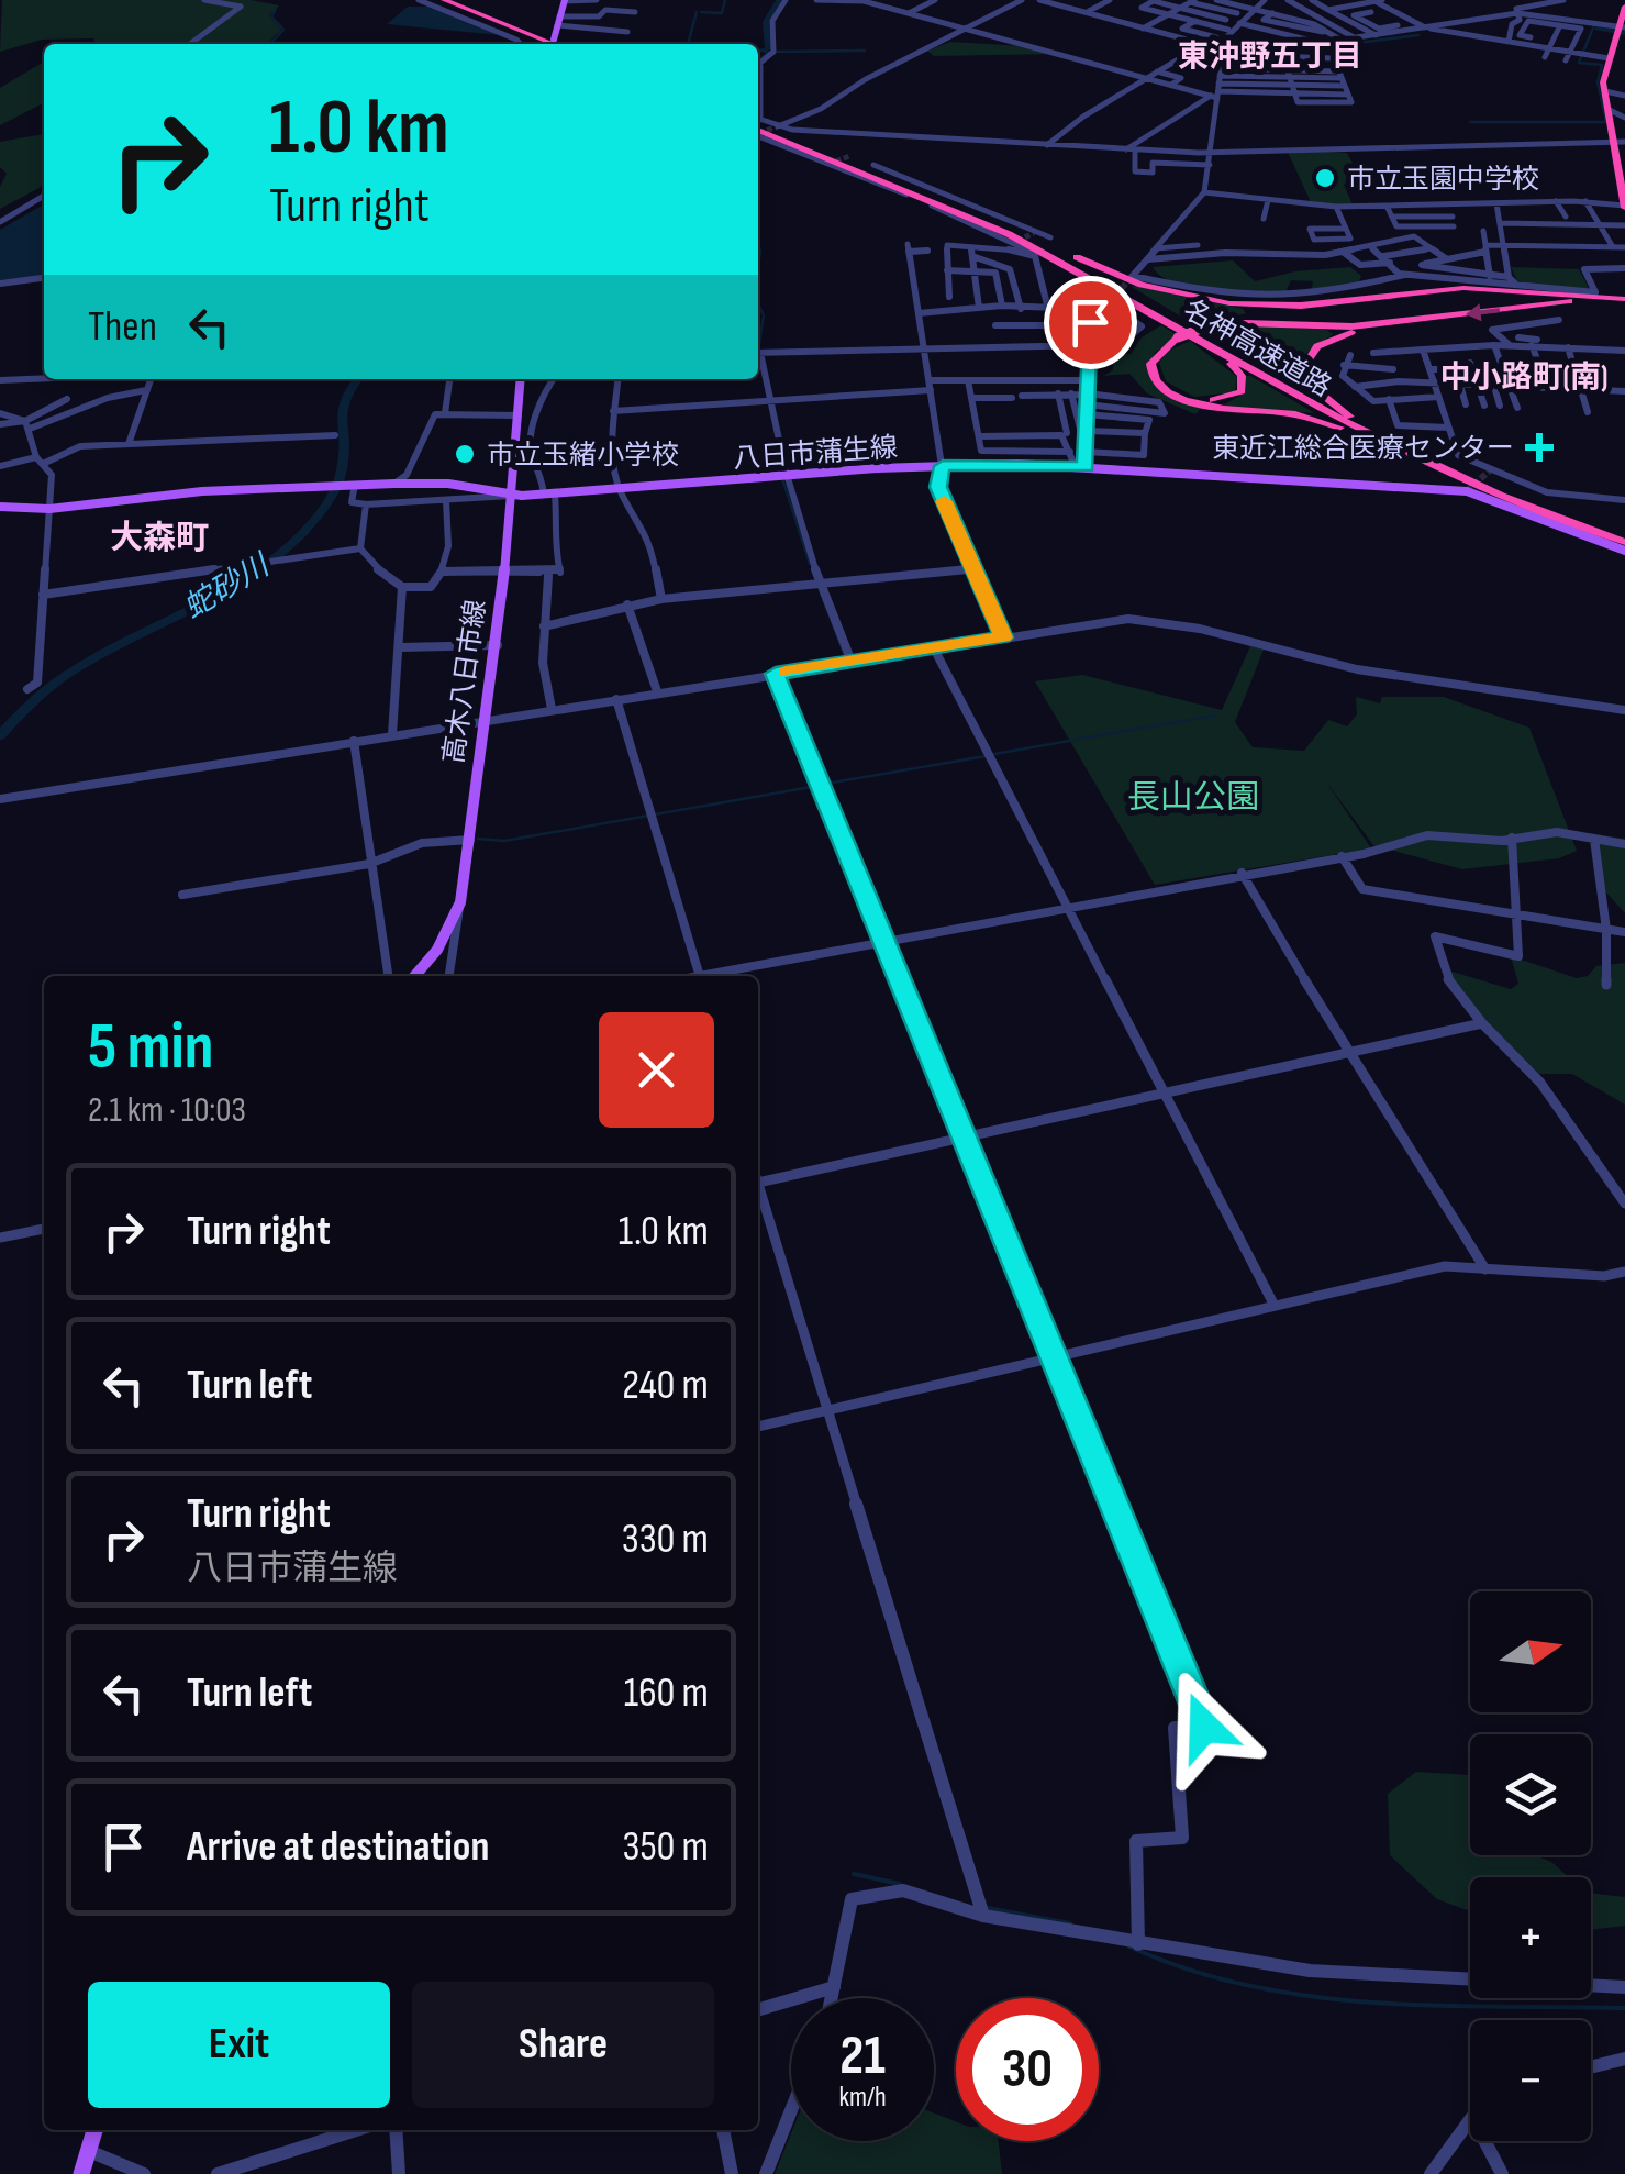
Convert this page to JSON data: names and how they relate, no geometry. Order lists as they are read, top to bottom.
{
  "streets": {
    "highway": ["名神高速道路"],
    "main road": ["八日市蒲生線", "高木八日市線"]
  },
  "crossings": [
    ["八日市蒲生線", "高木八日市線"]
  ],
  "districts": ["東沖野五丁目", "中小路町(南)", "大森町"],
  "water": ["蛇砂川"],
  "parks": ["長山公園"],
  "places": {
    "other": ["市立玉園中学校", "市立玉緒小学校"],
    "health": ["東近江総合医療センター"]
  },
  "north": "right",
  "page": {
    "turn": ["1.0 km", "Turn right"],
    "then": "Then",
    "heading": ["5 min", "2.1 km · 10:03"],
    "list": [
      {
        "name": "Turn right",
        "value": "1.0 km"
      },
      {
        "name": "Turn left",
        "value": "240 m"
      },
      {
        "name": "Turn right",
        "note": "八日市蒲生線",
        "value": "330 m"
      },
      {
        "name": "Turn left",
        "value": "160 m"
      },
      {
        "name": "Arrive at destination",
        "value": "350 m"
      }
    ],
    "map_buttons": ["+", "−"],
    "buttons": ["Exit", "Share"],
    "speed": "21 km/h",
    "limit": "30"
  }
}
